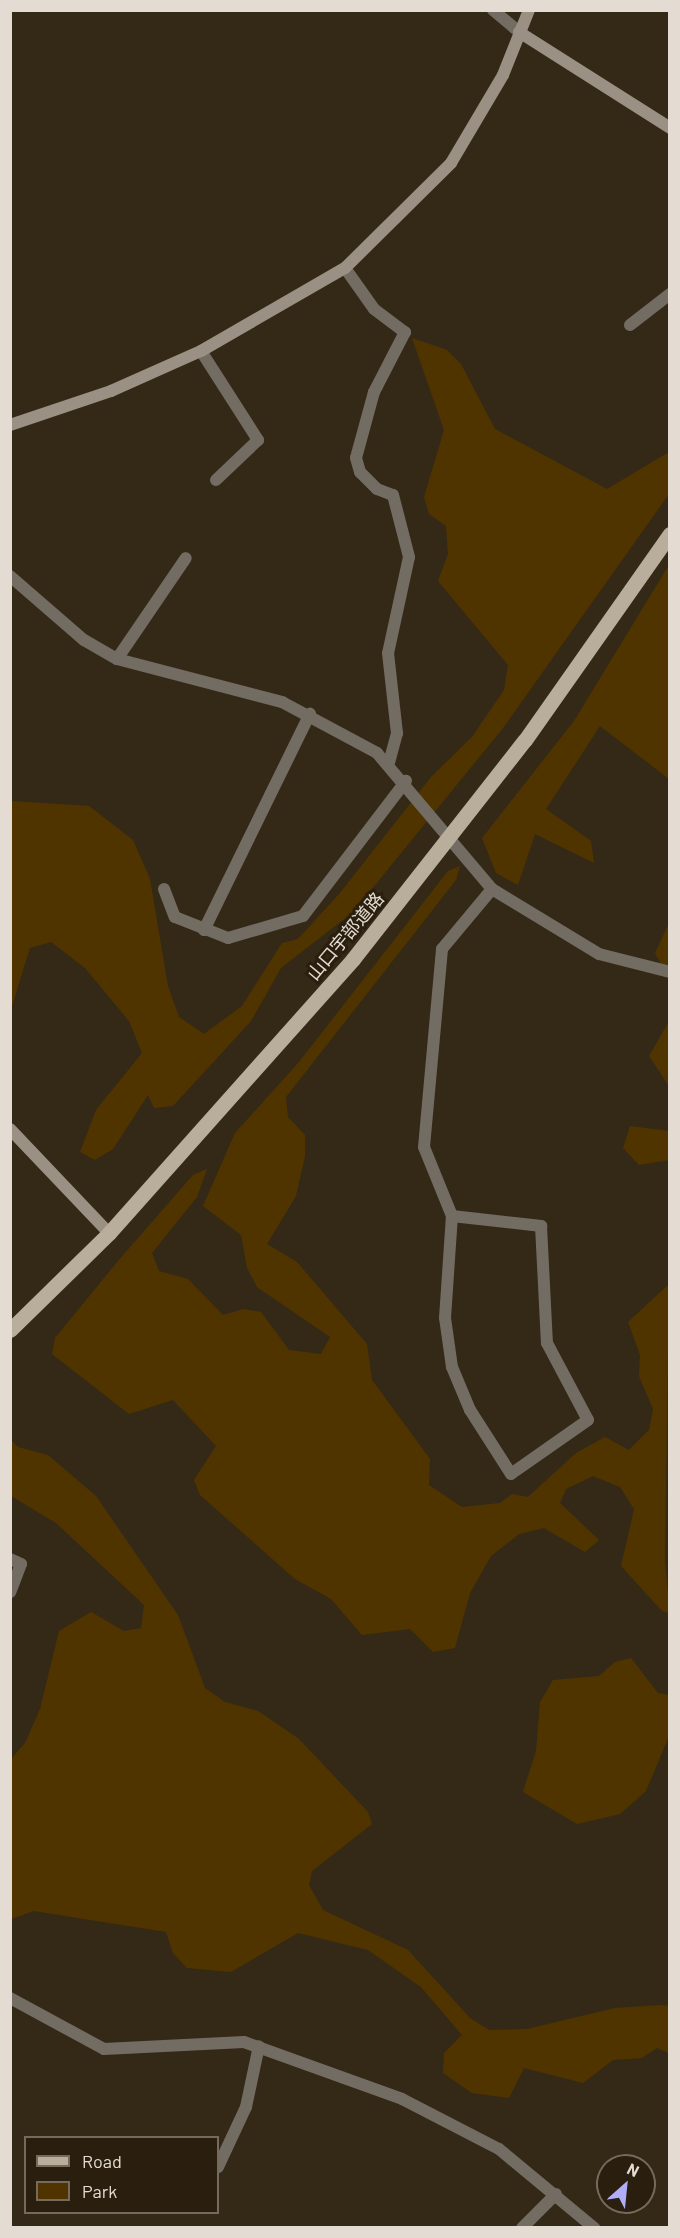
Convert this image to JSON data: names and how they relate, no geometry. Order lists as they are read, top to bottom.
{
  "streets": {
    "main road": ["山口宇部道路"]
  },
  "legend": ["Road", "Park"],
  "north": "top right"
}
